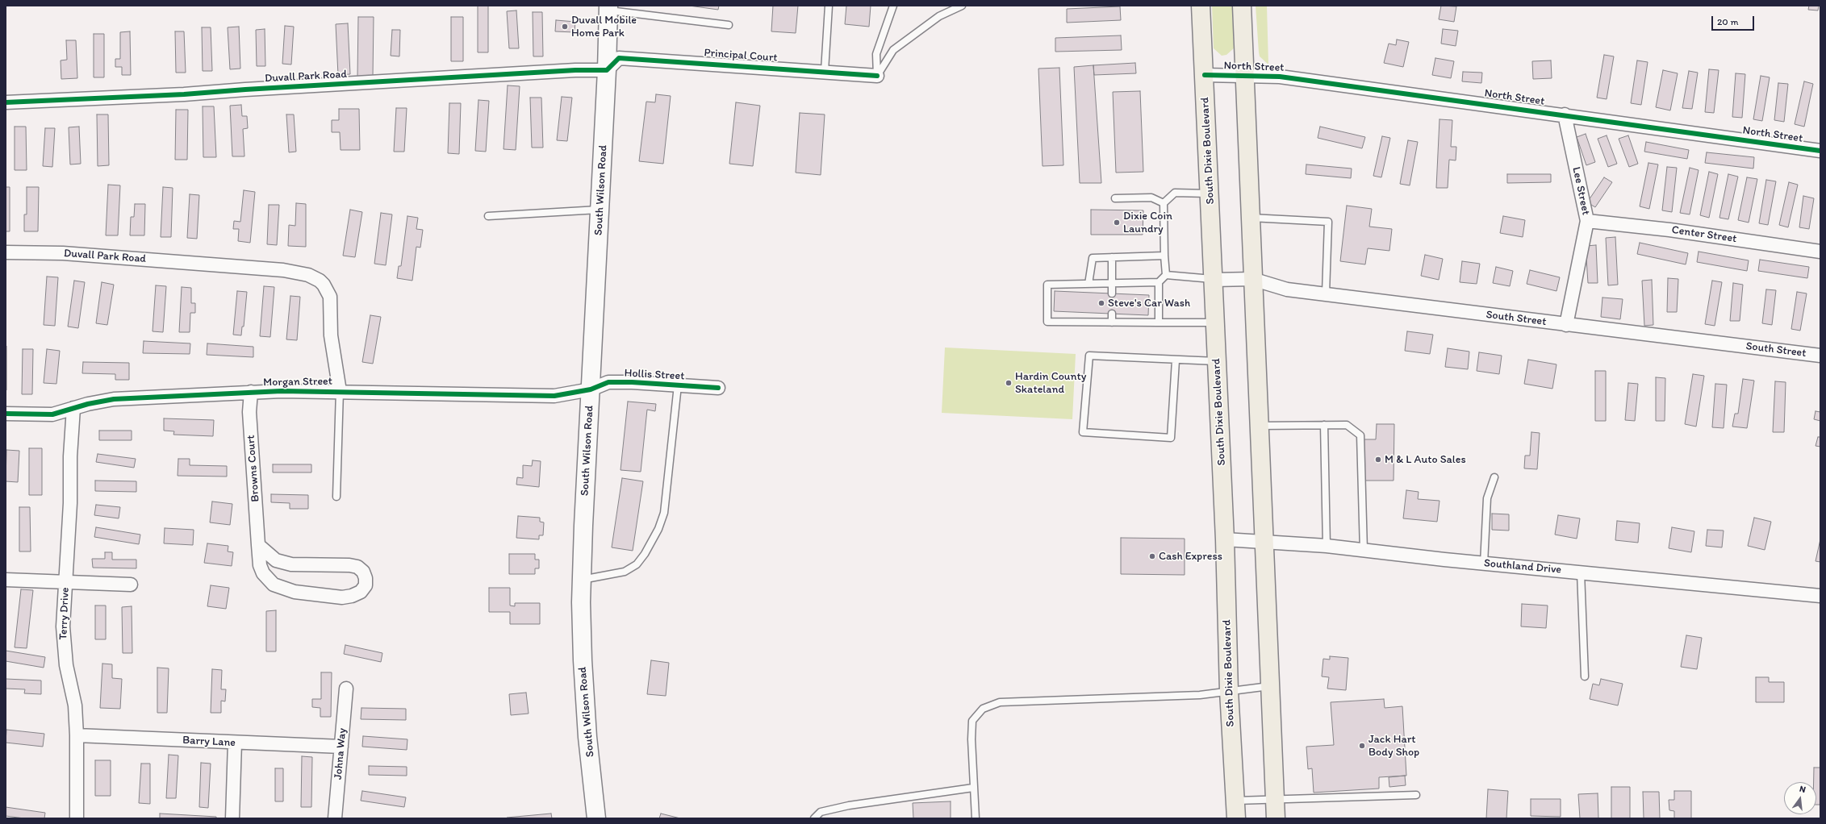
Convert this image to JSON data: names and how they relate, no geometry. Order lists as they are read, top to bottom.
{
  "streets": {
    "highway": ["South Dixie Boulevard"],
    "main road": ["South Wilson Road"],
    "street": [
      "Principal Court",
      "North Street",
      "Duvall Park Road",
      "Lee Street",
      "Center Street",
      "South Street",
      "Hollis Street",
      "Morgan Street",
      "Browns Court",
      "Southland Drive",
      "Terry Drive",
      "Barry Lane",
      "Johna Way"
    ]
  },
  "crossings": [
    ["Principal Court", "Duvall Park Road"],
    ["Principal Court", "South Wilson Road"],
    ["North Street", "South Dixie Boulevard"],
    ["North Street", "Lee Street"],
    ["Duvall Park Road", "South Wilson Road"],
    ["Duvall Park Road", "Morgan Street"],
    ["South Dixie Boulevard", "South Street"],
    ["South Dixie Boulevard", "Southland Drive"],
    ["South Wilson Road", "Hollis Street"],
    ["South Wilson Road", "Morgan Street"],
    ["Lee Street", "Center Street"],
    ["Lee Street", "South Street"],
    ["Hollis Street", "Morgan Street"],
    ["Morgan Street", "Browns Court"],
    ["Morgan Street", "Terry Drive"],
    ["Terry Drive", "Barry Lane"],
    ["Barry Lane", "Johna Way"]
  ],
  "places": [
    "Duvall Mobile Home Park",
    "Dixie Coin Laundry",
    "Steve's Car Wash",
    "Hardin County Skateland",
    "M & L Auto Sales",
    "Cash Express",
    "Jack Hart Body Shop"
  ],
  "scale_bar": "20 m",
  "north": "top"
}
